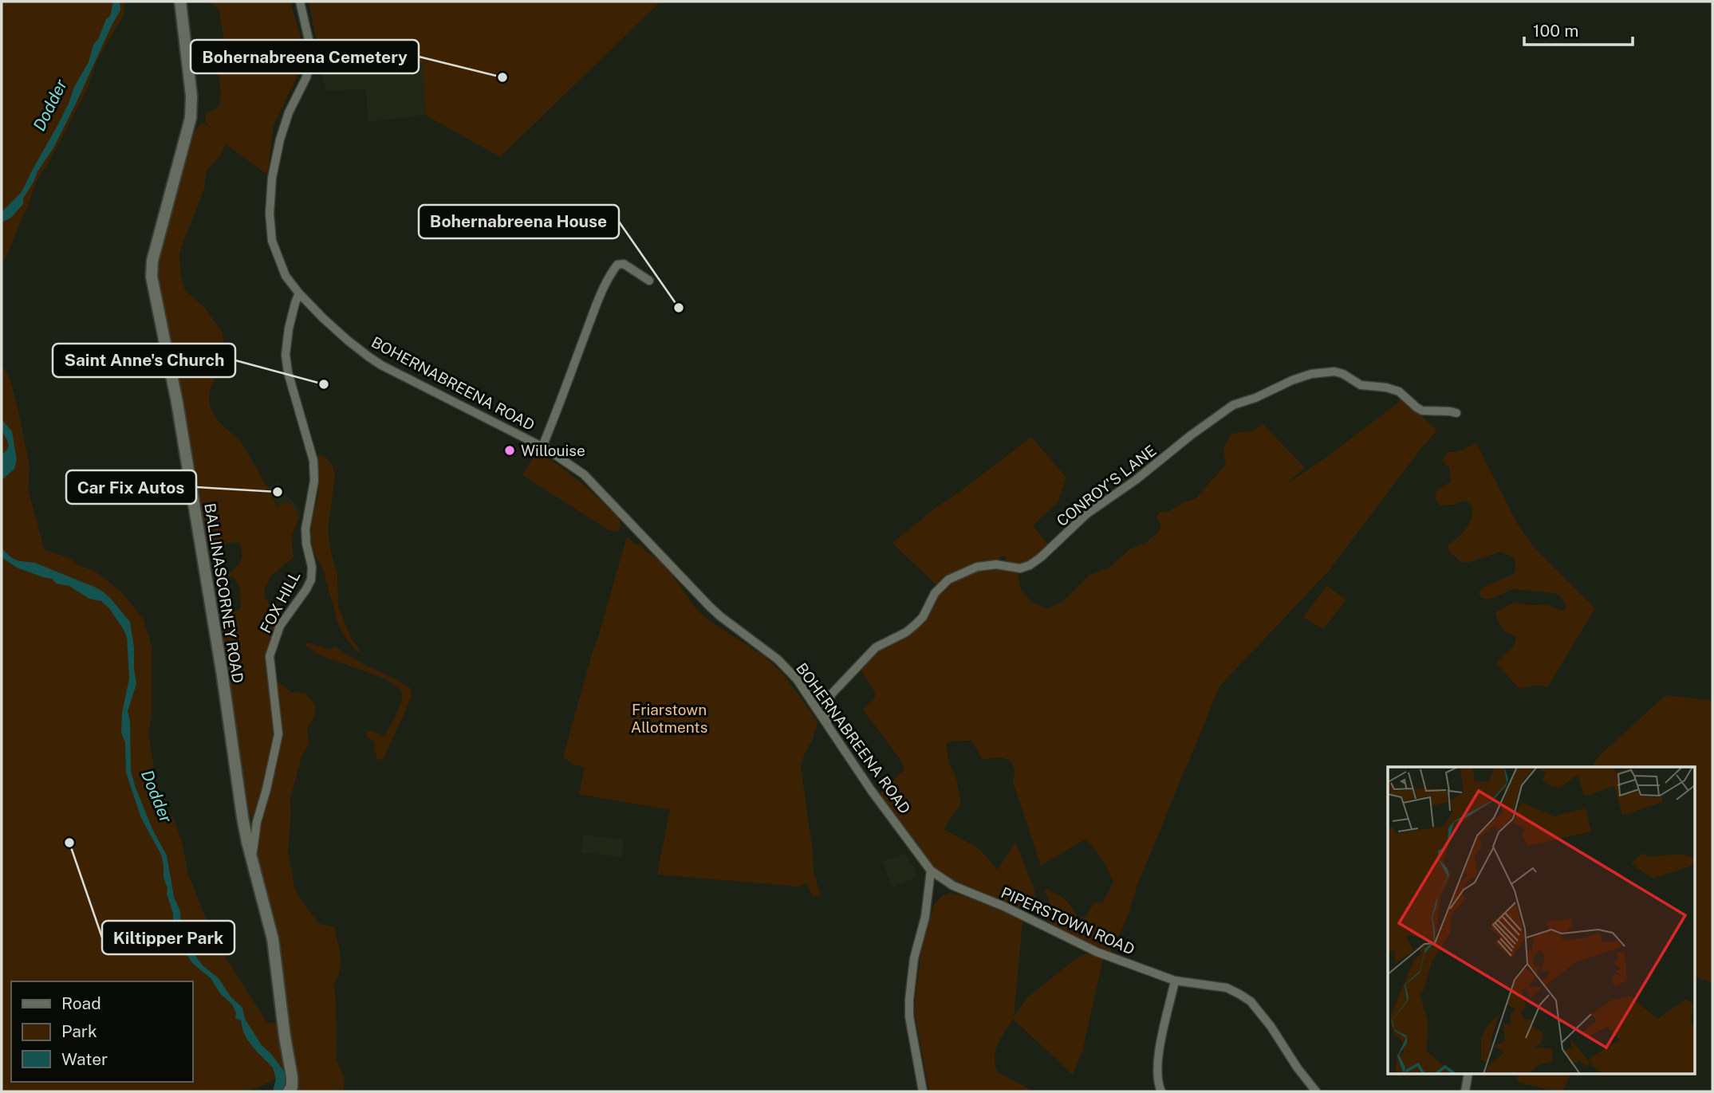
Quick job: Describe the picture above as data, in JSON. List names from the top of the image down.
{
  "streets": {
    "main road": ["BALLINASCORNEY ROAD"],
    "street": [
      "BOHERNABREENA ROAD",
      "CONROY'S LANE",
      "FOX HILL",
      "PIPERSTOWN ROAD"
    ]
  },
  "crossings": [
    ["BOHERNABREENA ROAD", "CONROY'S LANE"],
    ["BOHERNABREENA ROAD", "FOX HILL"],
    ["BOHERNABREENA ROAD", "PIPERSTOWN ROAD"],
    ["BALLINASCORNEY ROAD", "FOX HILL"]
  ],
  "water": ["Dodder"],
  "parks": ["Friarstown Allotments"],
  "places": [
    "Bohernabreena Cemetery",
    "Bohernabreena House",
    "Saint Anne's Church",
    "Willouise",
    "Car Fix Autos",
    "Kiltipper Park"
  ],
  "legend": ["Road", "Park", "Water"],
  "scale_bar": "100 m"
}
